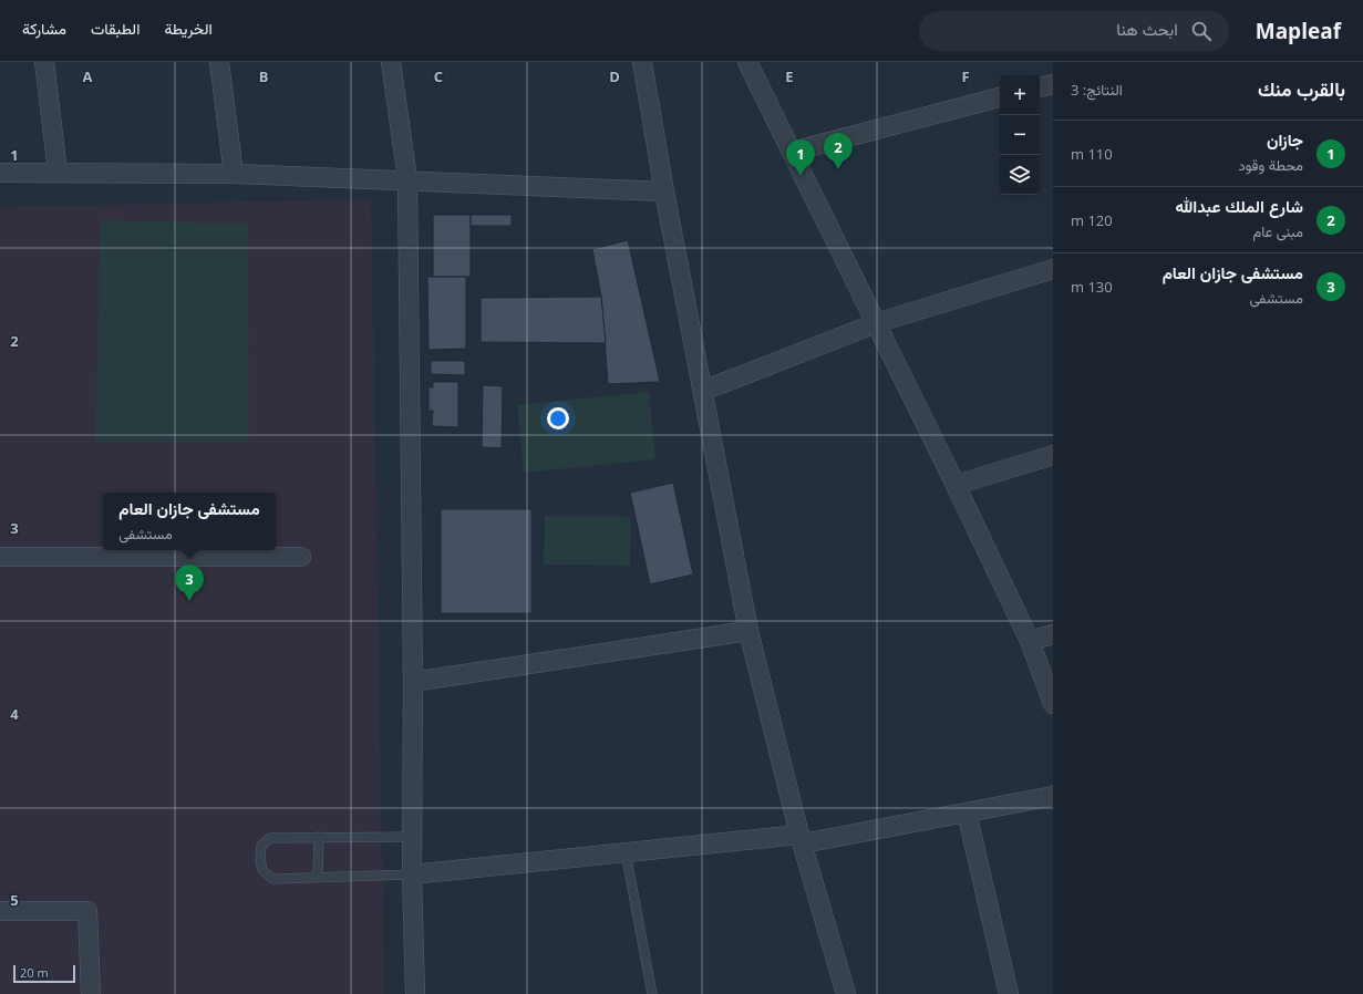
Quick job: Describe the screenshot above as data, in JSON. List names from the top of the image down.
{
  "scale_bar": "20 m",
  "page": {
    "header": "Mapleaf",
    "search": "ابحث هنا",
    "nav": ["الخريطة", "الطبقات", "مشاركة"],
    "heading": ["بالقرب منك", "النتائج: 3"],
    "map_buttons": ["+", "−"],
    "list": [
      {
        "mark": "1",
        "name": "جازان",
        "note": "محطة وقود",
        "value": "110 m"
      },
      {
        "mark": "2",
        "name": "شارع الملك عبدالله",
        "note": "مبنى عام",
        "value": "120 m"
      },
      {
        "mark": "3",
        "name": "مستشفى جازان العام",
        "note": "مستشفى",
        "value": "130 m"
      }
    ],
    "pins": ["2", "1", "3"],
    "popup": ["مستشفى جازان العام", "مستشفى"],
    "scale": "20 m"
  },
  "grid": {
    "columns": [
      "A",
      "B",
      "C",
      "D",
      "E",
      "F"
    ],
    "rows": [
      "1",
      "2",
      "3",
      "4",
      "5"
    ]
  }
}
